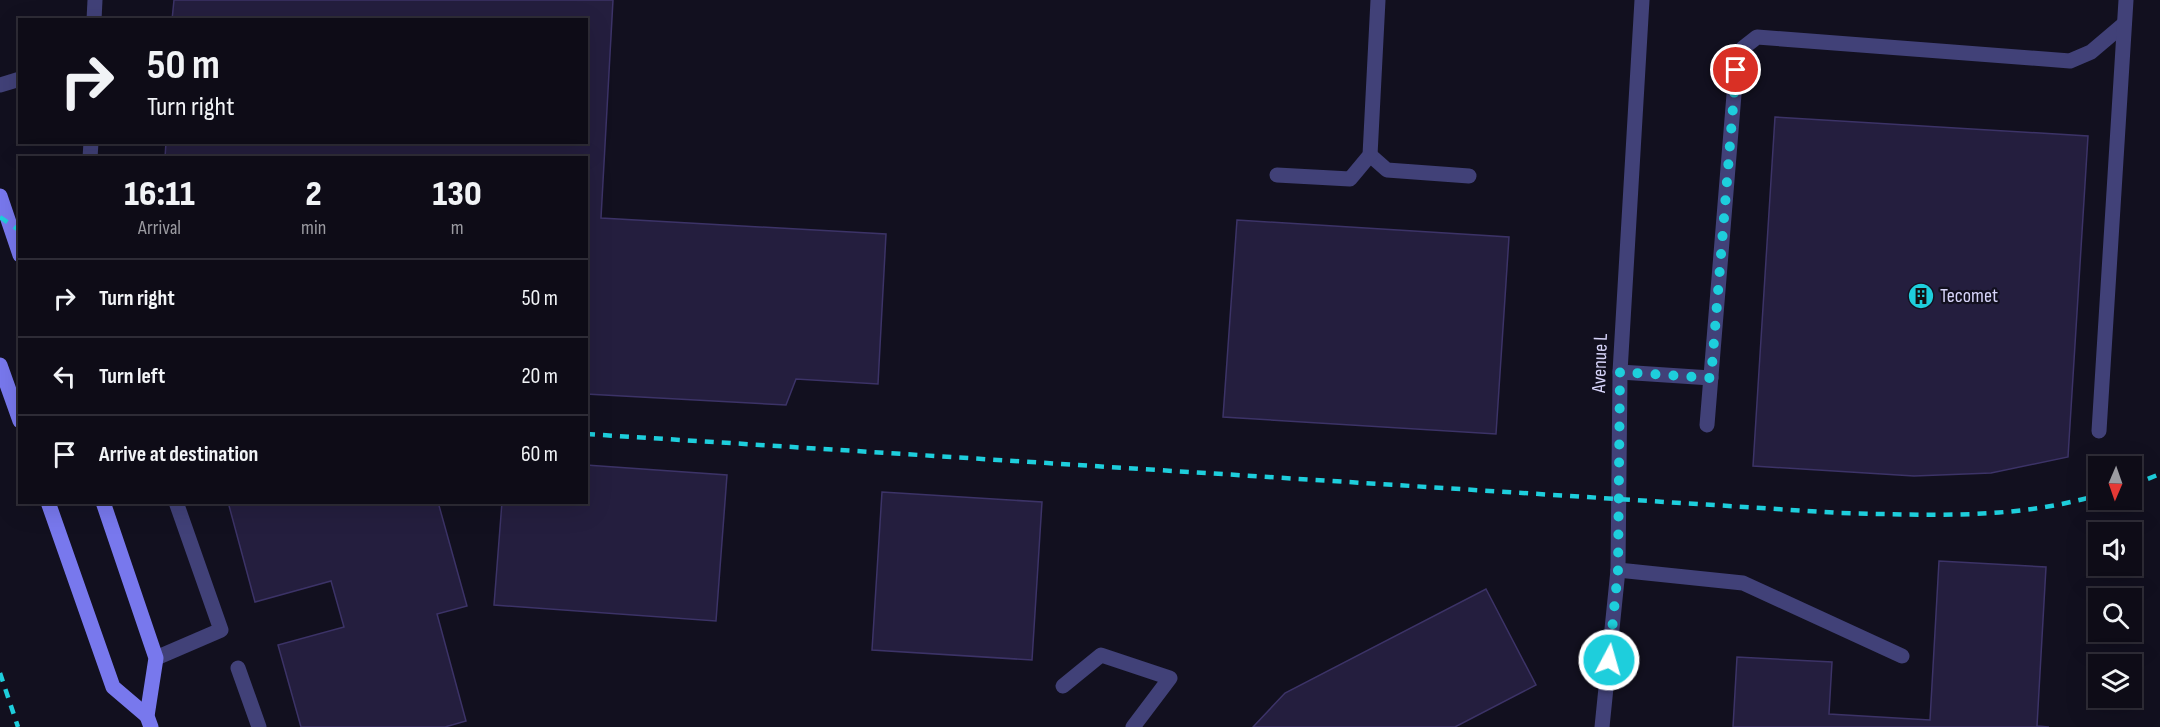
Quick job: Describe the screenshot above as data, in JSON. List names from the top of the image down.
{
  "streets": {
    "street": ["Avenue L"]
  },
  "places": {
    "building": ["Tecomet"]
  },
  "north": "bottom",
  "page": {
    "turn": ["50 m", "Turn right"],
    "eta": [
      "16:11",
      "Arrival",
      "2",
      "min",
      "130",
      "m"
    ],
    "list": [
      {
        "name": "Turn right",
        "value": "50 m"
      },
      {
        "name": "Turn left",
        "value": "20 m"
      },
      {
        "name": "Arrive at destination",
        "value": "60 m"
      }
    ]
  }
}
